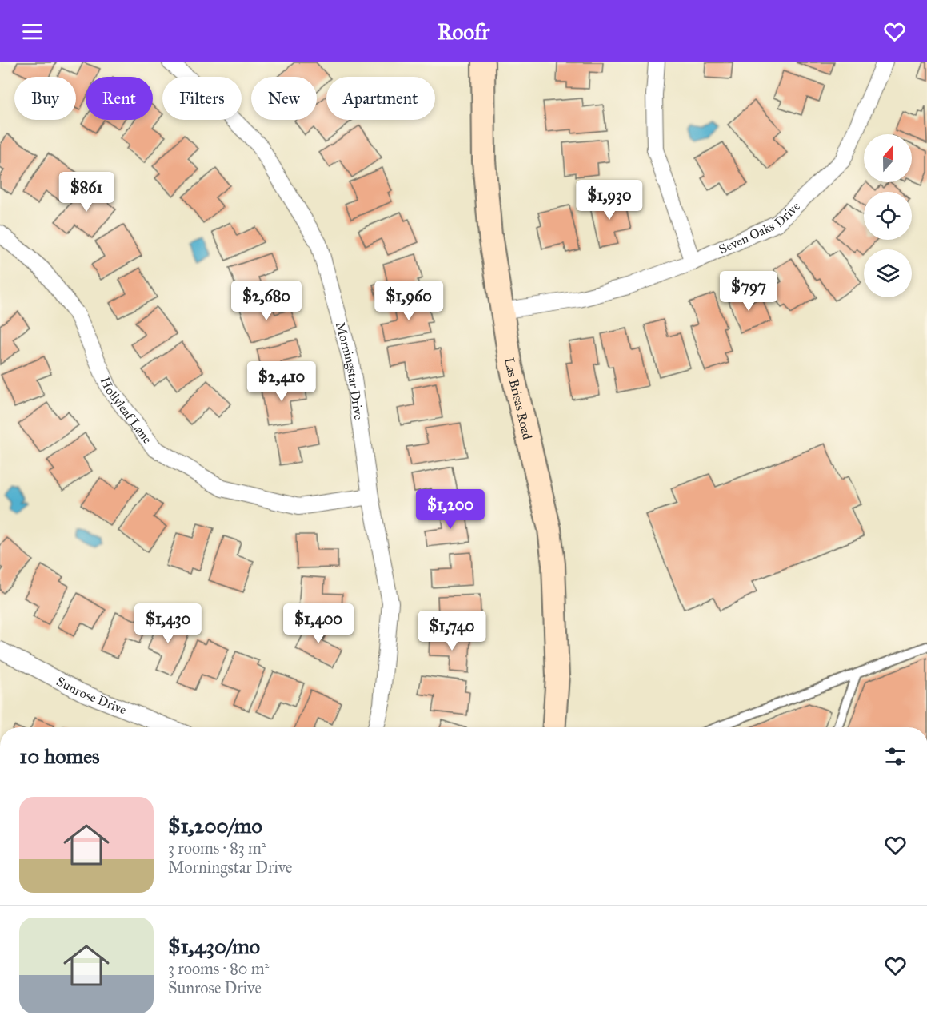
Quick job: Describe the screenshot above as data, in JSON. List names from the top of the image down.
{
  "streets": {
    "street": [
      "Seven Oaks Drive",
      "Morningstar Drive",
      "Las Brisas Road",
      "Hollyleaf Lane",
      "Sunrose Drive"
    ]
  },
  "crossings": [
    ["Seven Oaks Drive", "Las Brisas Road"],
    ["Morningstar Drive", "Hollyleaf Lane"]
  ],
  "north": "top",
  "page": {
    "header": "Roofr",
    "chip": [
      "Buy",
      "Rent",
      "Filters",
      "New",
      "Apartment"
    ],
    "price": [
      "$861",
      "$1,930",
      "$797",
      "$2,680",
      "$1,960",
      "$2,410",
      "$1,200",
      "$1,430",
      "$1,400",
      "$1,740"
    ],
    "heading": "10 homes",
    "list": [
      {
        "name": "$1,200/mo",
        "note": "3 rooms · 83 m² · Morningstar Drive"
      },
      {
        "name": "$1,430/mo",
        "note": "3 rooms · 80 m² · Sunrose Drive"
      }
    ]
  }
}
